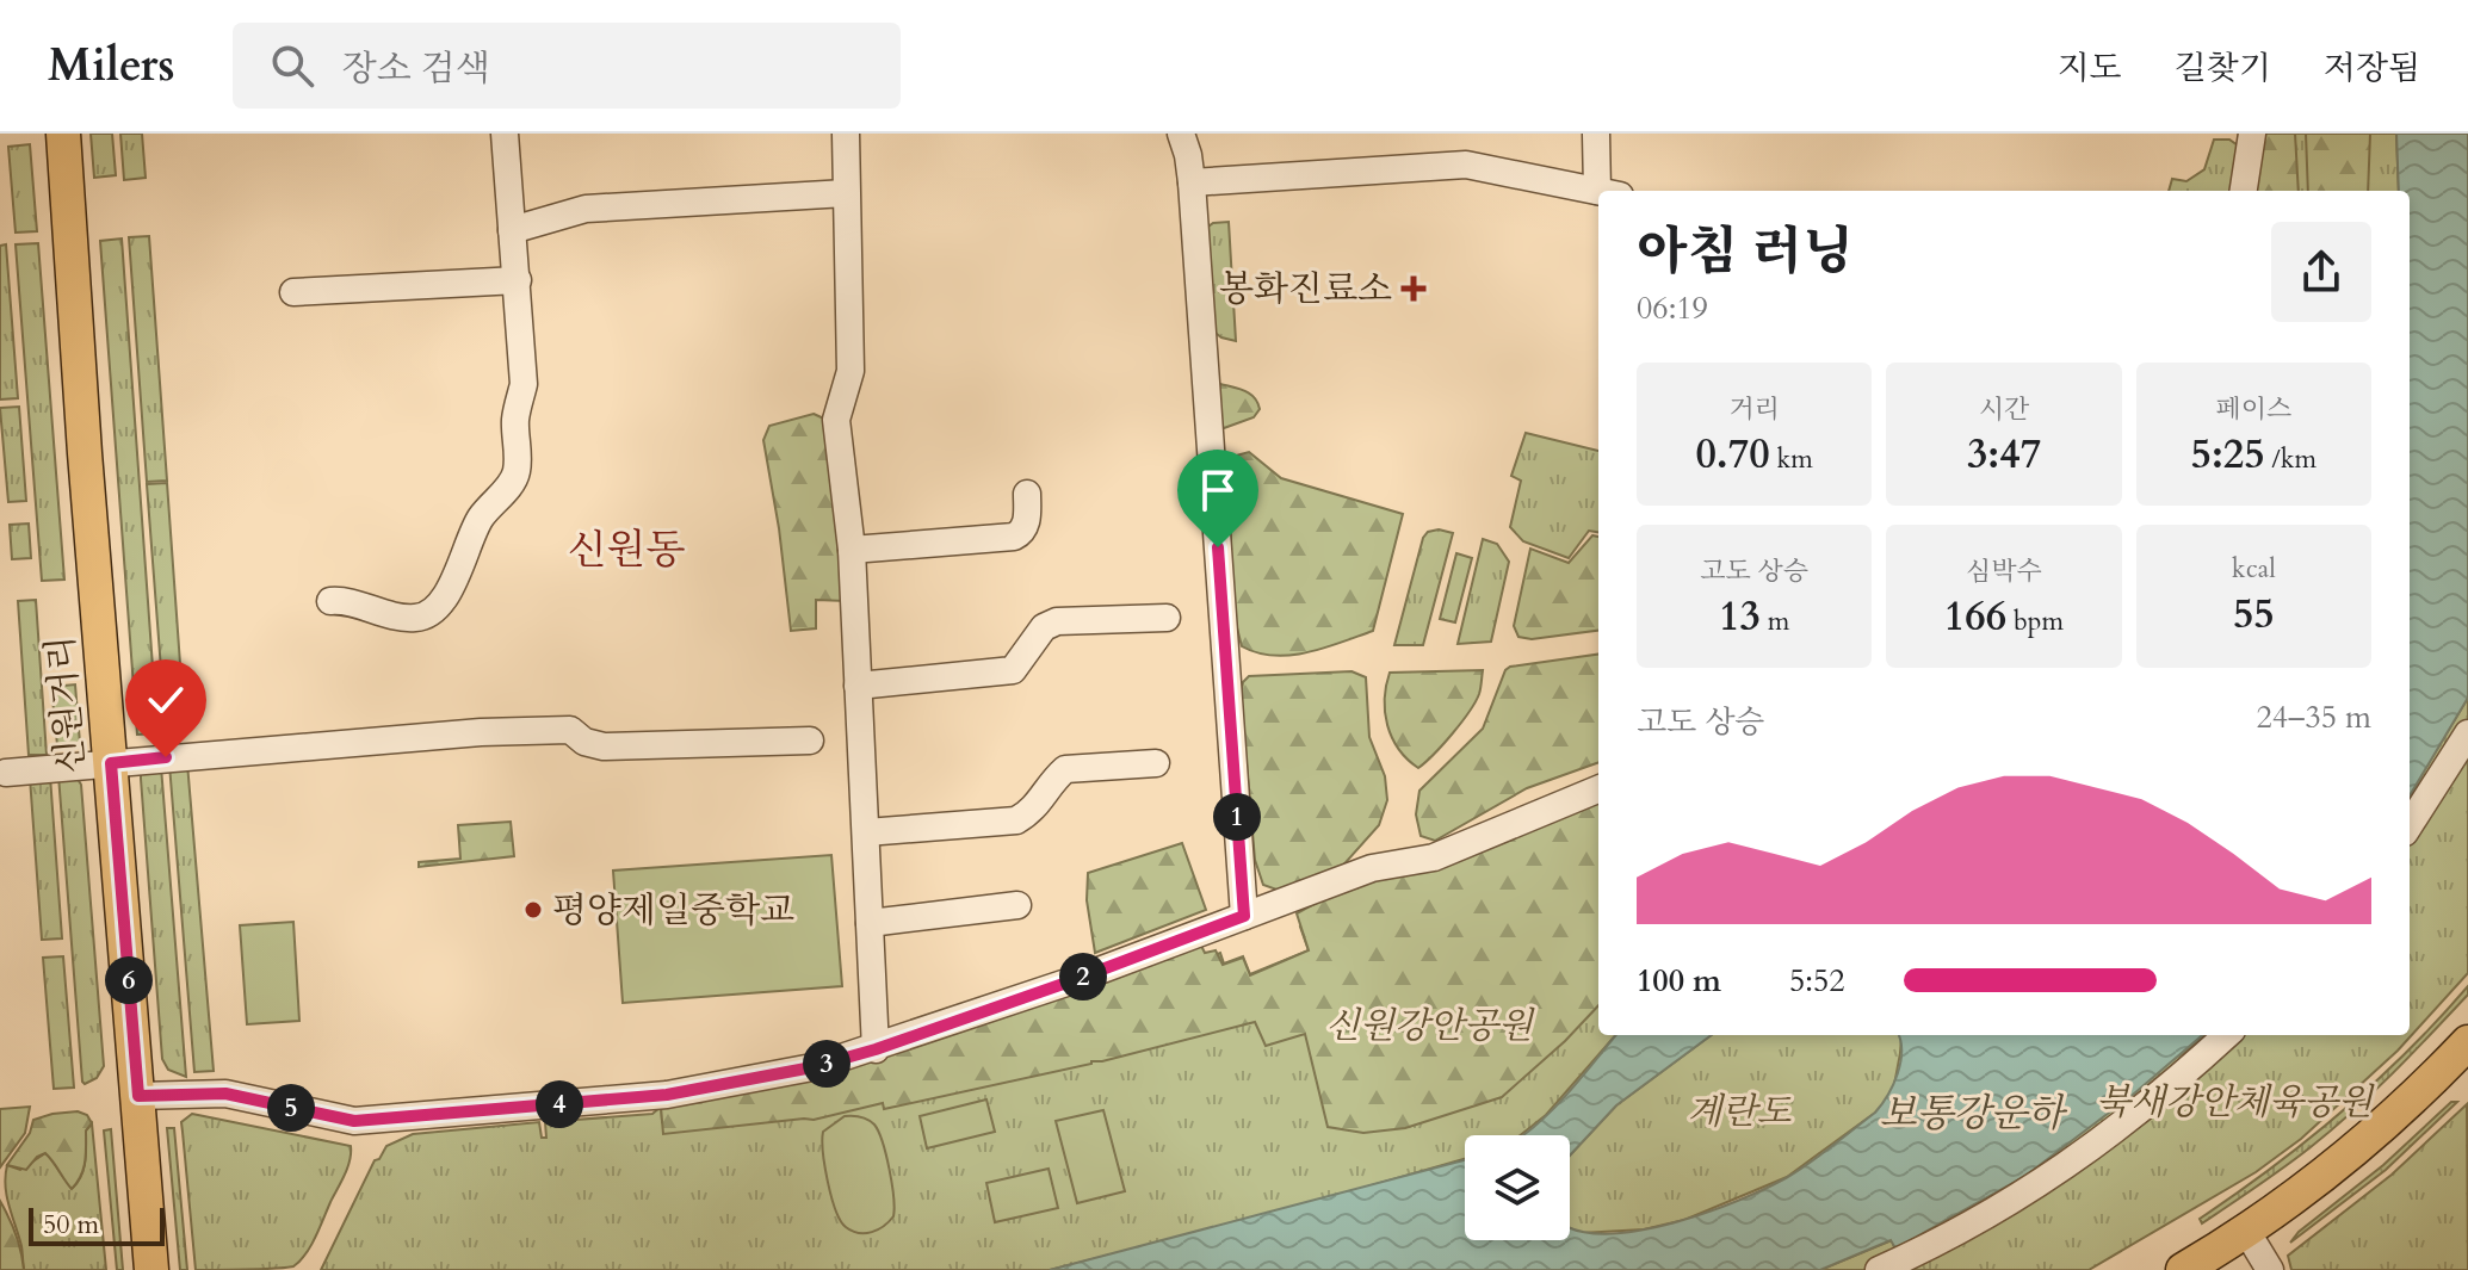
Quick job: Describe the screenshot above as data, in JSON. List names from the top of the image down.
{
  "streets": {
    "main road": ["신원거리"]
  },
  "districts": ["신원동"],
  "water": ["보통강운하"],
  "parks": ["신원강안공원", "북새강안체육공원", "계란도"],
  "places": {
    "health": ["봉화진료소"],
    "other": ["평양제일중학교"]
  },
  "scale_bar": "50 m",
  "page": {
    "header": "Milers",
    "search": "장소 검색",
    "nav": ["지도", "길찾기", "저장됨"],
    "heading": ["아침 러닝", "06:19"],
    "stats": [
      ["거리", "0.70 km"],
      ["시간", "3:47"],
      ["페이스", "5:25 /km"],
      ["고도 상승", "13 m"],
      ["심박수", "166 bpm"],
      ["kcal", "55"]
    ],
    "chart": ["고도 상승", "24–35 m"],
    "pins": [
      "1",
      "2",
      "6",
      "3",
      "4",
      "5"
    ],
    "list": [
      {
        "name": "100 m",
        "note": "5:52"
      }
    ],
    "scale": "50 m"
  }
}
